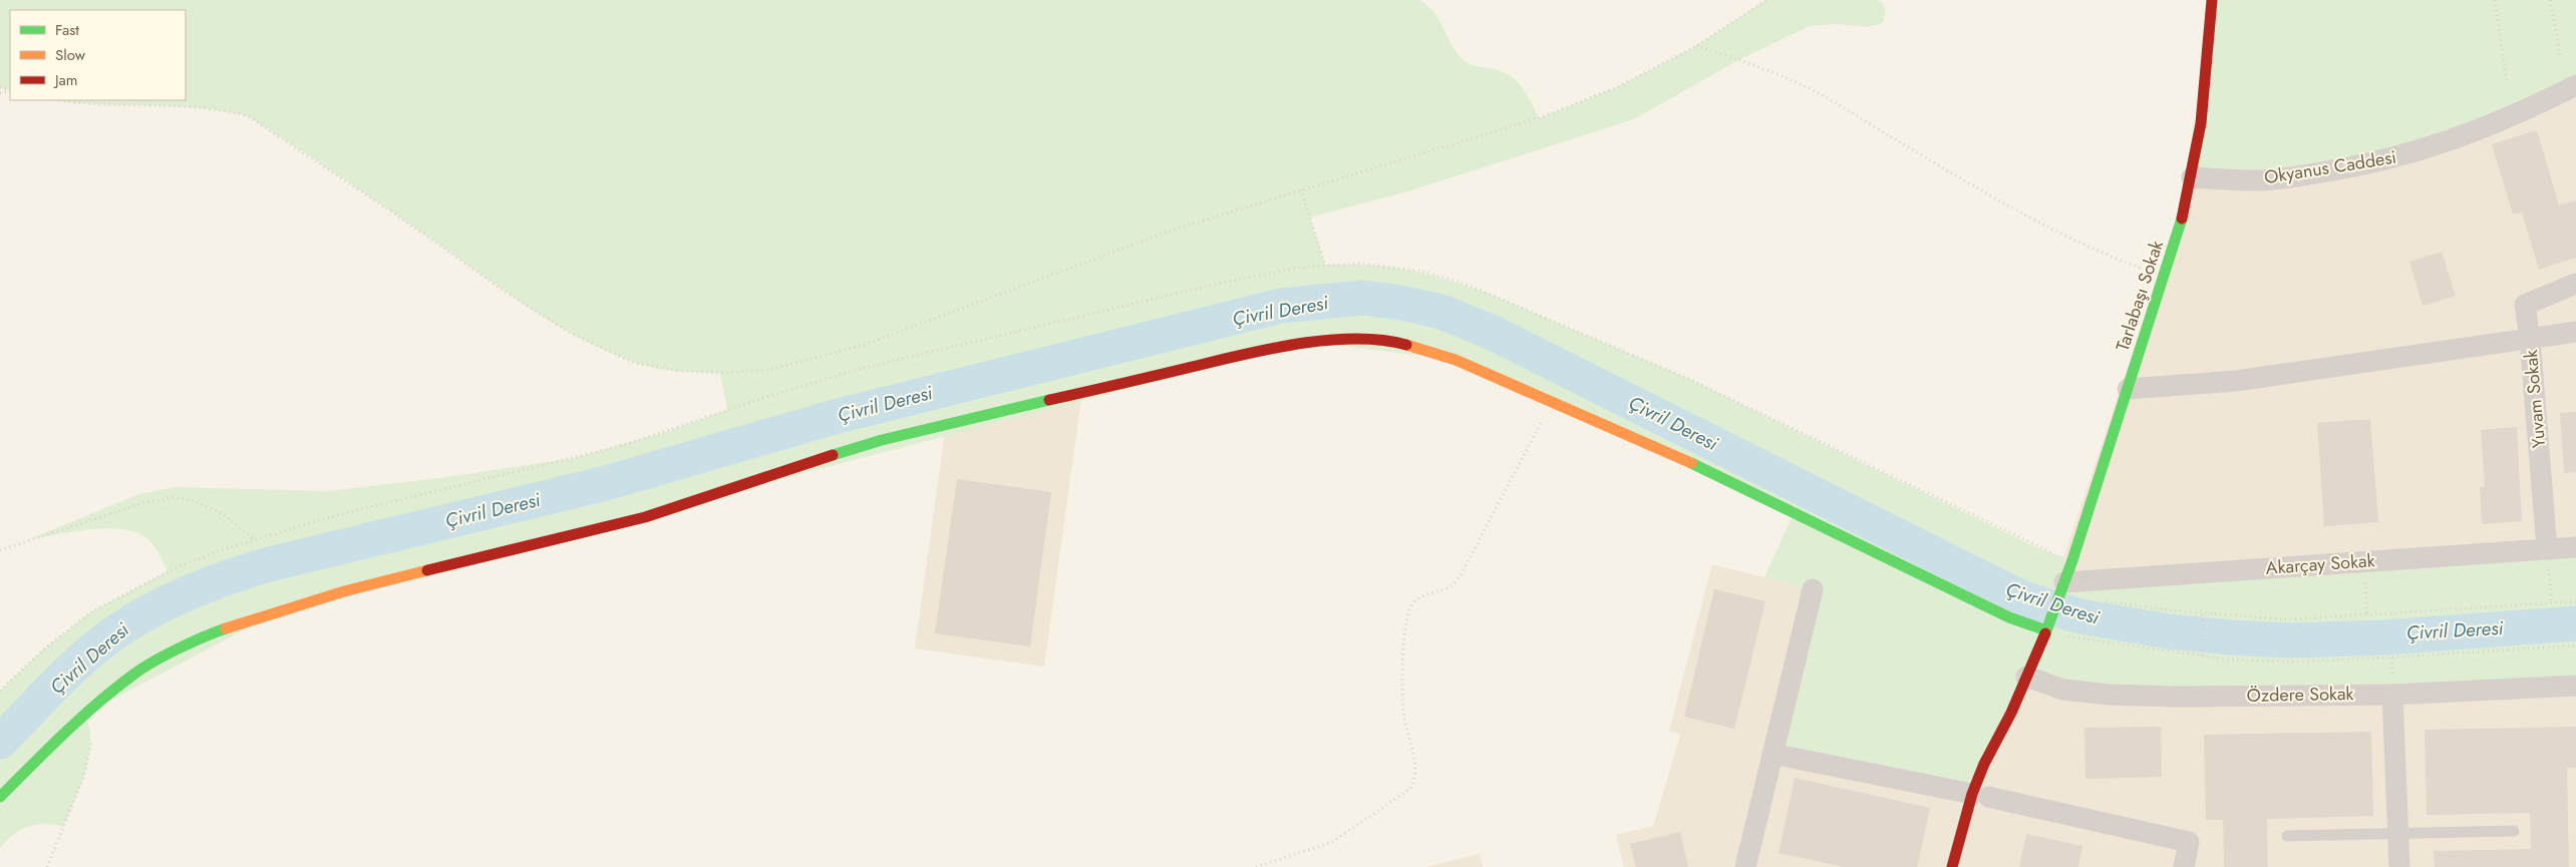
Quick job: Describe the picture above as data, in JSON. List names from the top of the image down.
{
  "streets": {
    "street": [
      "Okyanus Caddesi",
      "Tarlabaşı Sokak",
      "Yuvam Sokak",
      "Akarçay Sokak",
      "Özdere Sokak"
    ]
  },
  "crossings": [
    ["Okyanus Caddesi", "Tarlabaşı Sokak"],
    ["Tarlabaşı Sokak", "Akarçay Sokak"],
    ["Tarlabaşı Sokak", "Özdere Sokak"],
    ["Yuvam Sokak", "Akarçay Sokak"]
  ],
  "water": ["Çivril Deresi"],
  "legend": ["Fast", "Slow", "Jam"]
}
